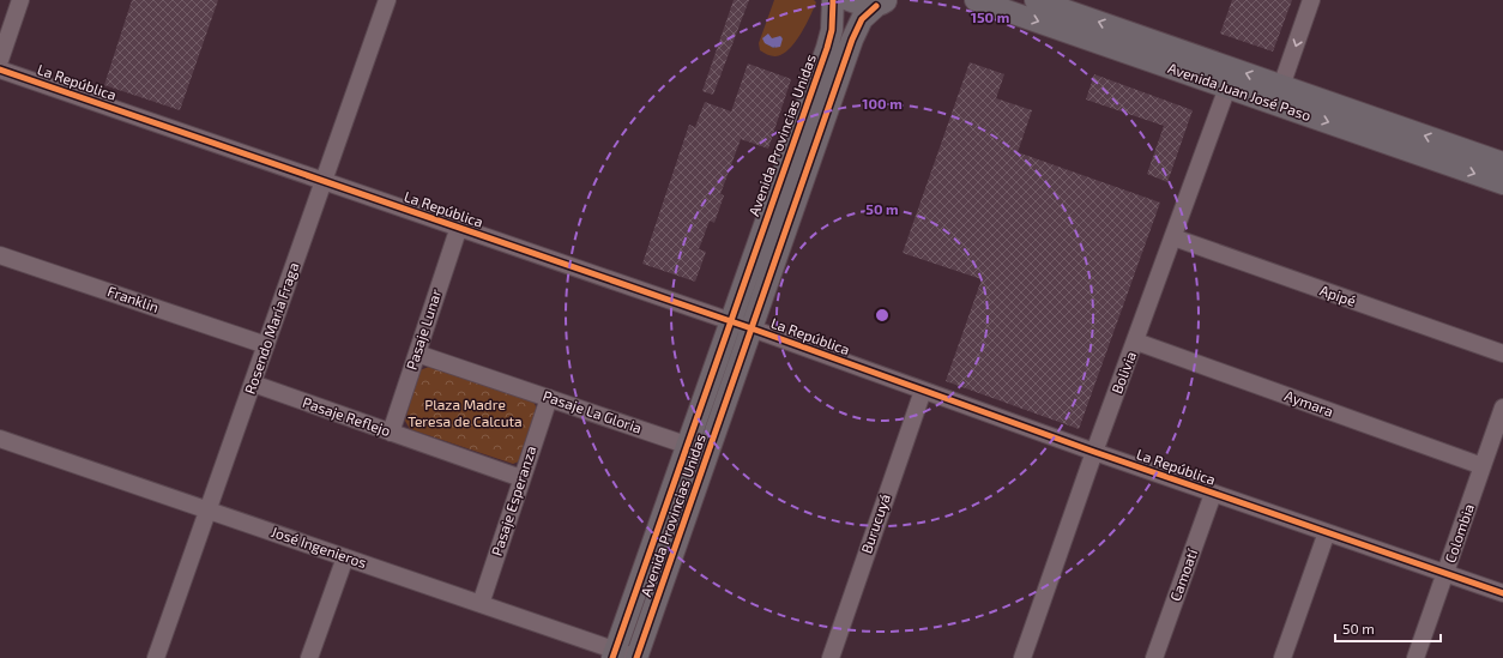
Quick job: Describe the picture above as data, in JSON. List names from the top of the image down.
{
  "streets": {
    "main road": ["Avenida Juan José Paso", "Avenida Provincias Unidas"],
    "street": [
      "La República",
      "Apipé",
      "Franklin",
      "Rosendo María Fraga",
      "Pasaje Lunar",
      "Bolivia",
      "Aymara",
      "Pasaje La Gloria",
      "Pasaje Reflejo",
      "Pasaje Esperanza",
      "Burucuyá",
      "Colombia",
      "José Ingenieros",
      "Camoatí"
    ]
  },
  "crossings": [
    ["La República", "Avenida Provincias Unidas"],
    ["La República", "Rosendo María Fraga"],
    ["La República", "Pasaje Lunar"],
    ["La República", "Bolivia"],
    ["La República", "Burucuyá"],
    ["La República", "Colombia"],
    ["La República", "Camoatí"],
    ["Avenida Juan José Paso", "Bolivia"],
    ["Avenida Provincias Unidas", "Pasaje La Gloria"],
    ["Avenida Provincias Unidas", "José Ingenieros"],
    ["Apipé", "Bolivia"],
    ["Franklin", "Rosendo María Fraga"],
    ["Rosendo María Fraga", "Pasaje Reflejo"],
    ["Rosendo María Fraga", "José Ingenieros"],
    ["Pasaje Lunar", "Pasaje La Gloria"],
    ["Pasaje Lunar", "Pasaje Reflejo"],
    ["Bolivia", "Aymara"],
    ["Aymara", "Colombia"],
    ["Pasaje La Gloria", "Pasaje Esperanza"],
    ["Pasaje Reflejo", "Pasaje Esperanza"],
    ["Pasaje Esperanza", "José Ingenieros"]
  ],
  "parks": ["Plaza Madre Teresa de Calcuta"],
  "scale_bar": "50 m",
  "rings": ["150 m", "100 m", "50 m"]
}
